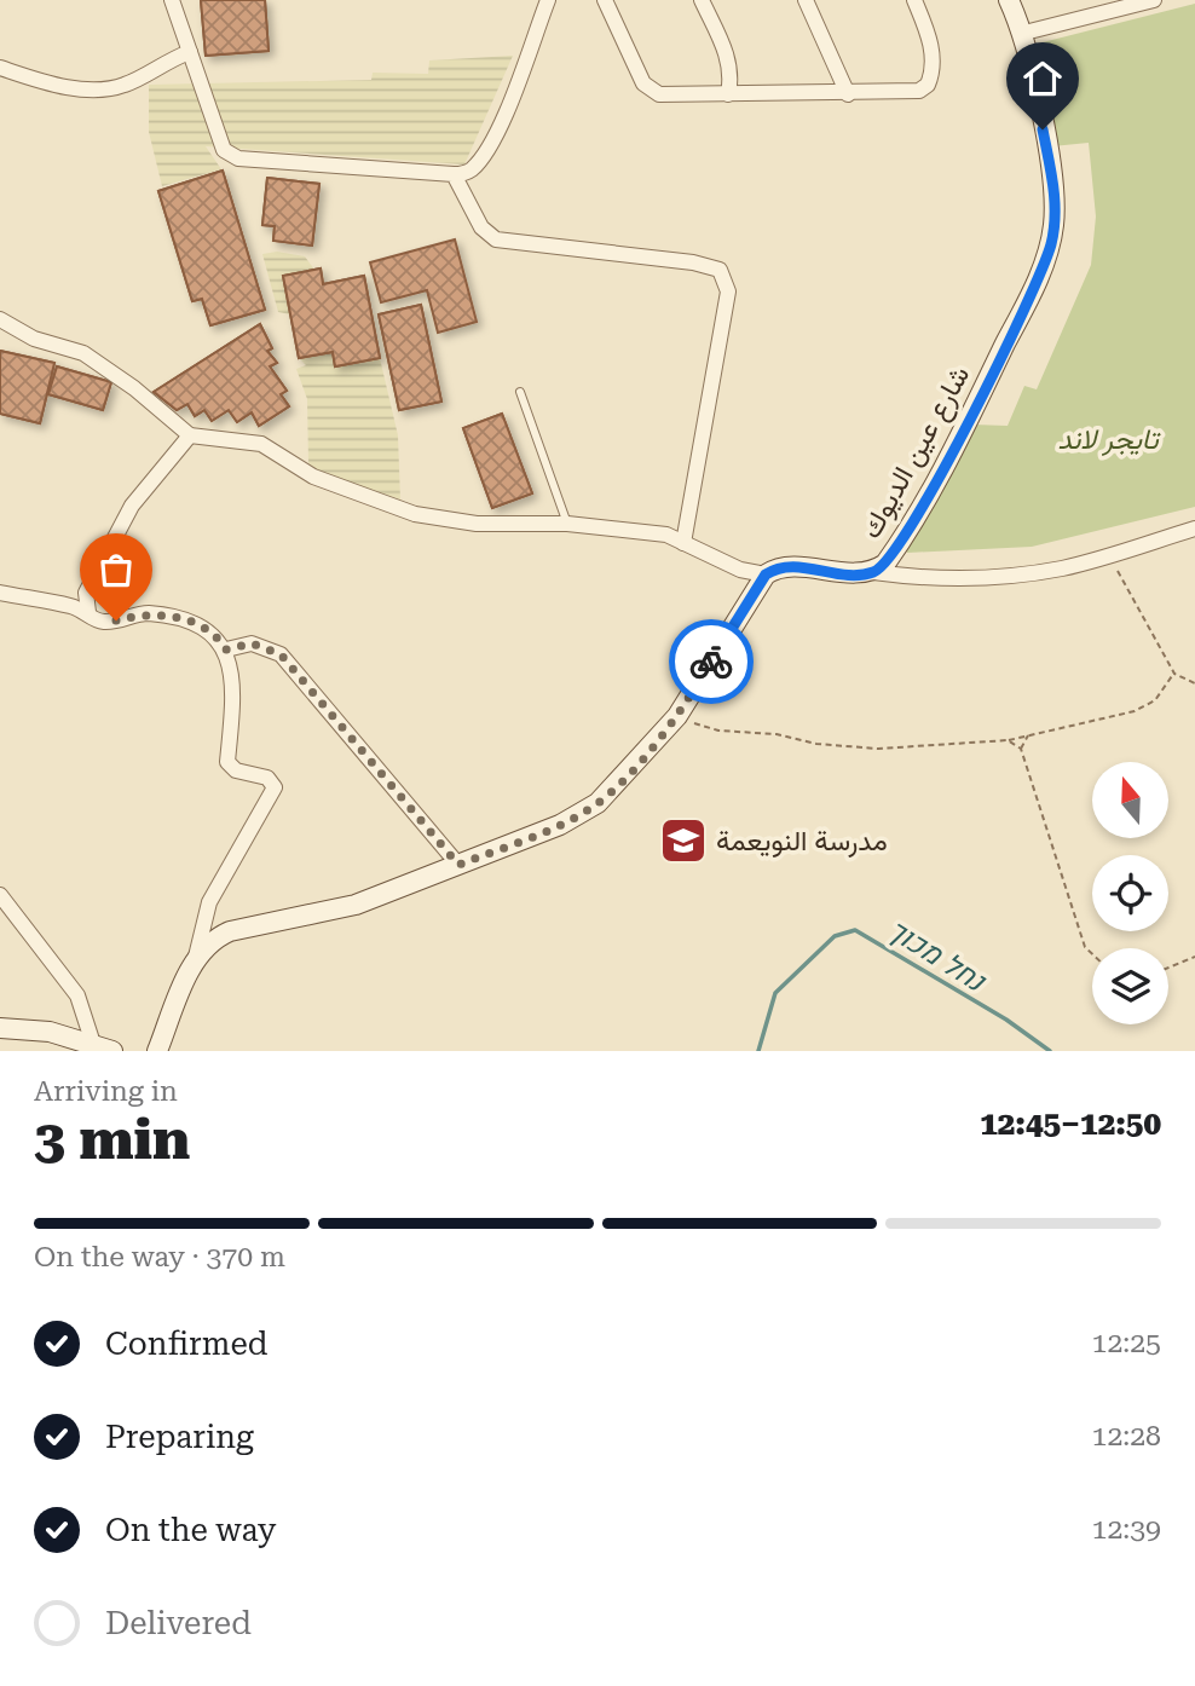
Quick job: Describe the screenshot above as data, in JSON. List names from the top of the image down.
{
  "streets": {
    "street": ["شارع عين الديوك"]
  },
  "water": ["נחל מכוך"],
  "parks": ["تايجر لاند"],
  "places": {
    "school or university": ["مدرسة النويعمة"]
  },
  "north": "top",
  "page": {
    "heading": ["3 min", "Arriving in", "12:45–12:50"],
    "bar": "On the way · 370 m",
    "list": [
      ["Confirmed", "12:25"],
      ["Preparing", "12:28"],
      ["On the way", "12:39"],
      "Delivered"
    ]
  }
}
